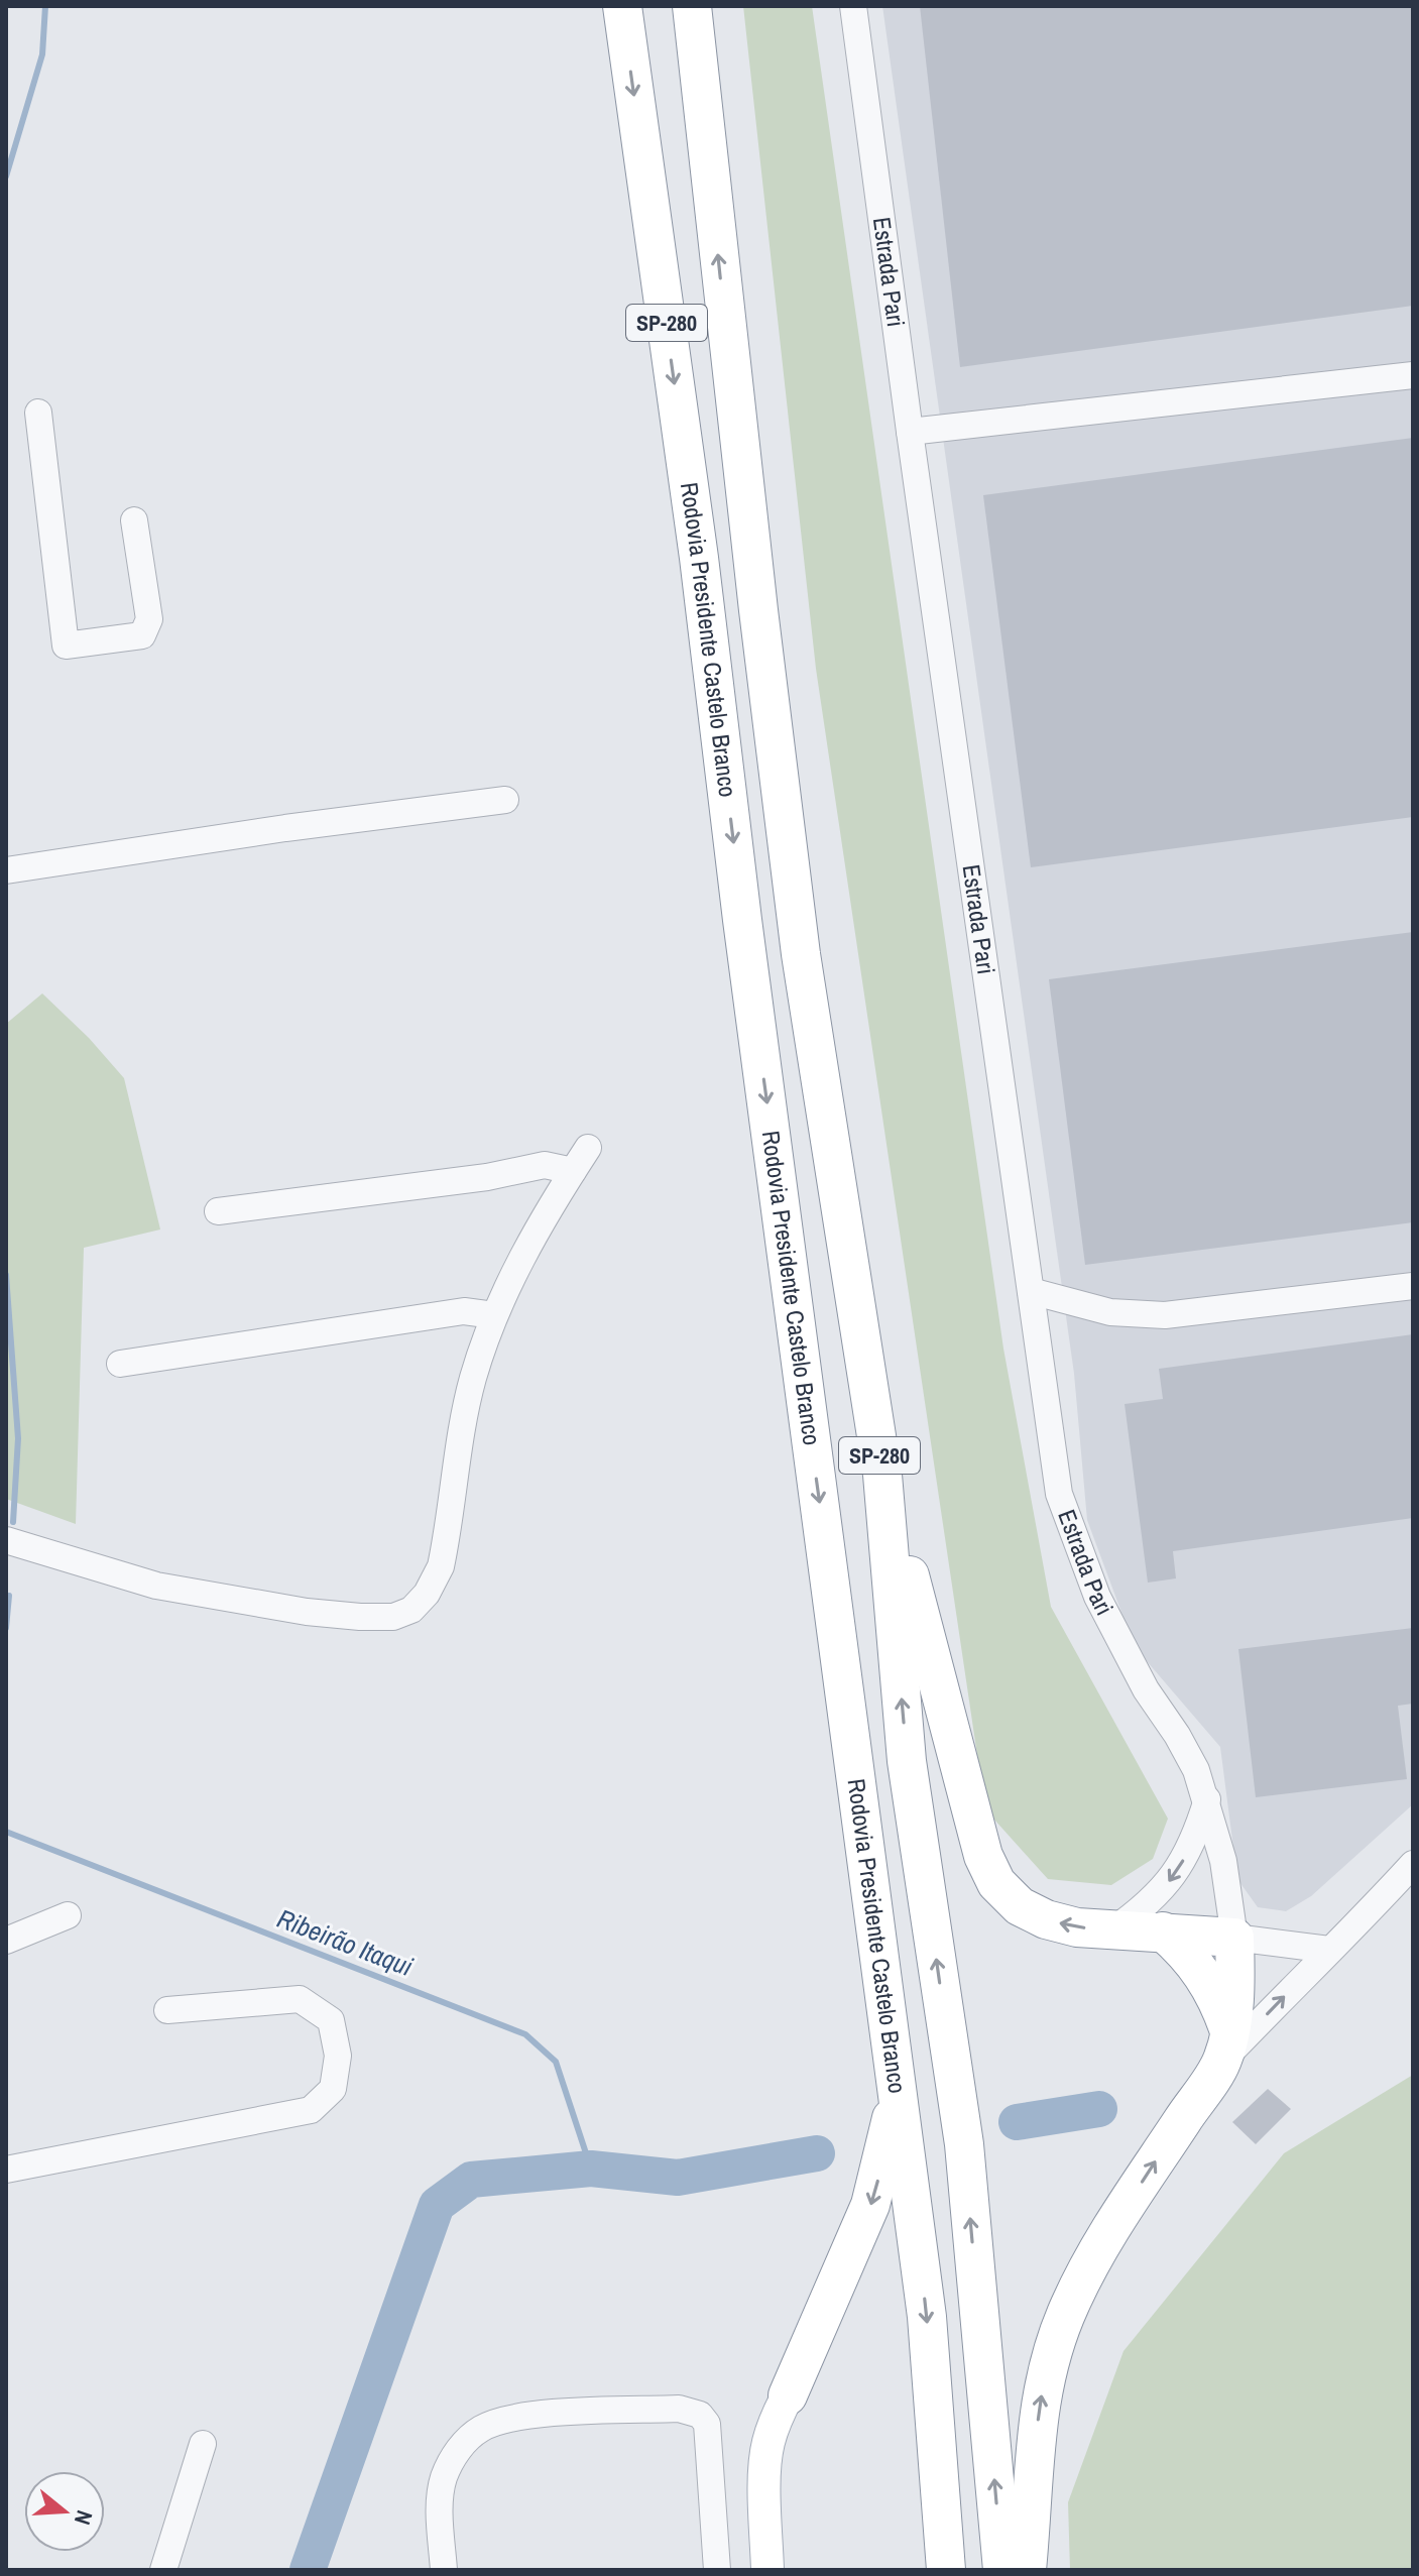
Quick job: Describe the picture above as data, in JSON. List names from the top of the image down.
{
  "streets": {
    "highway": ["SP-280", "Rodovia Presidente Castelo Branco"],
    "street": ["Estrada Pari"]
  },
  "water": ["Ribeirão Itaqui"],
  "north": "right"
}
